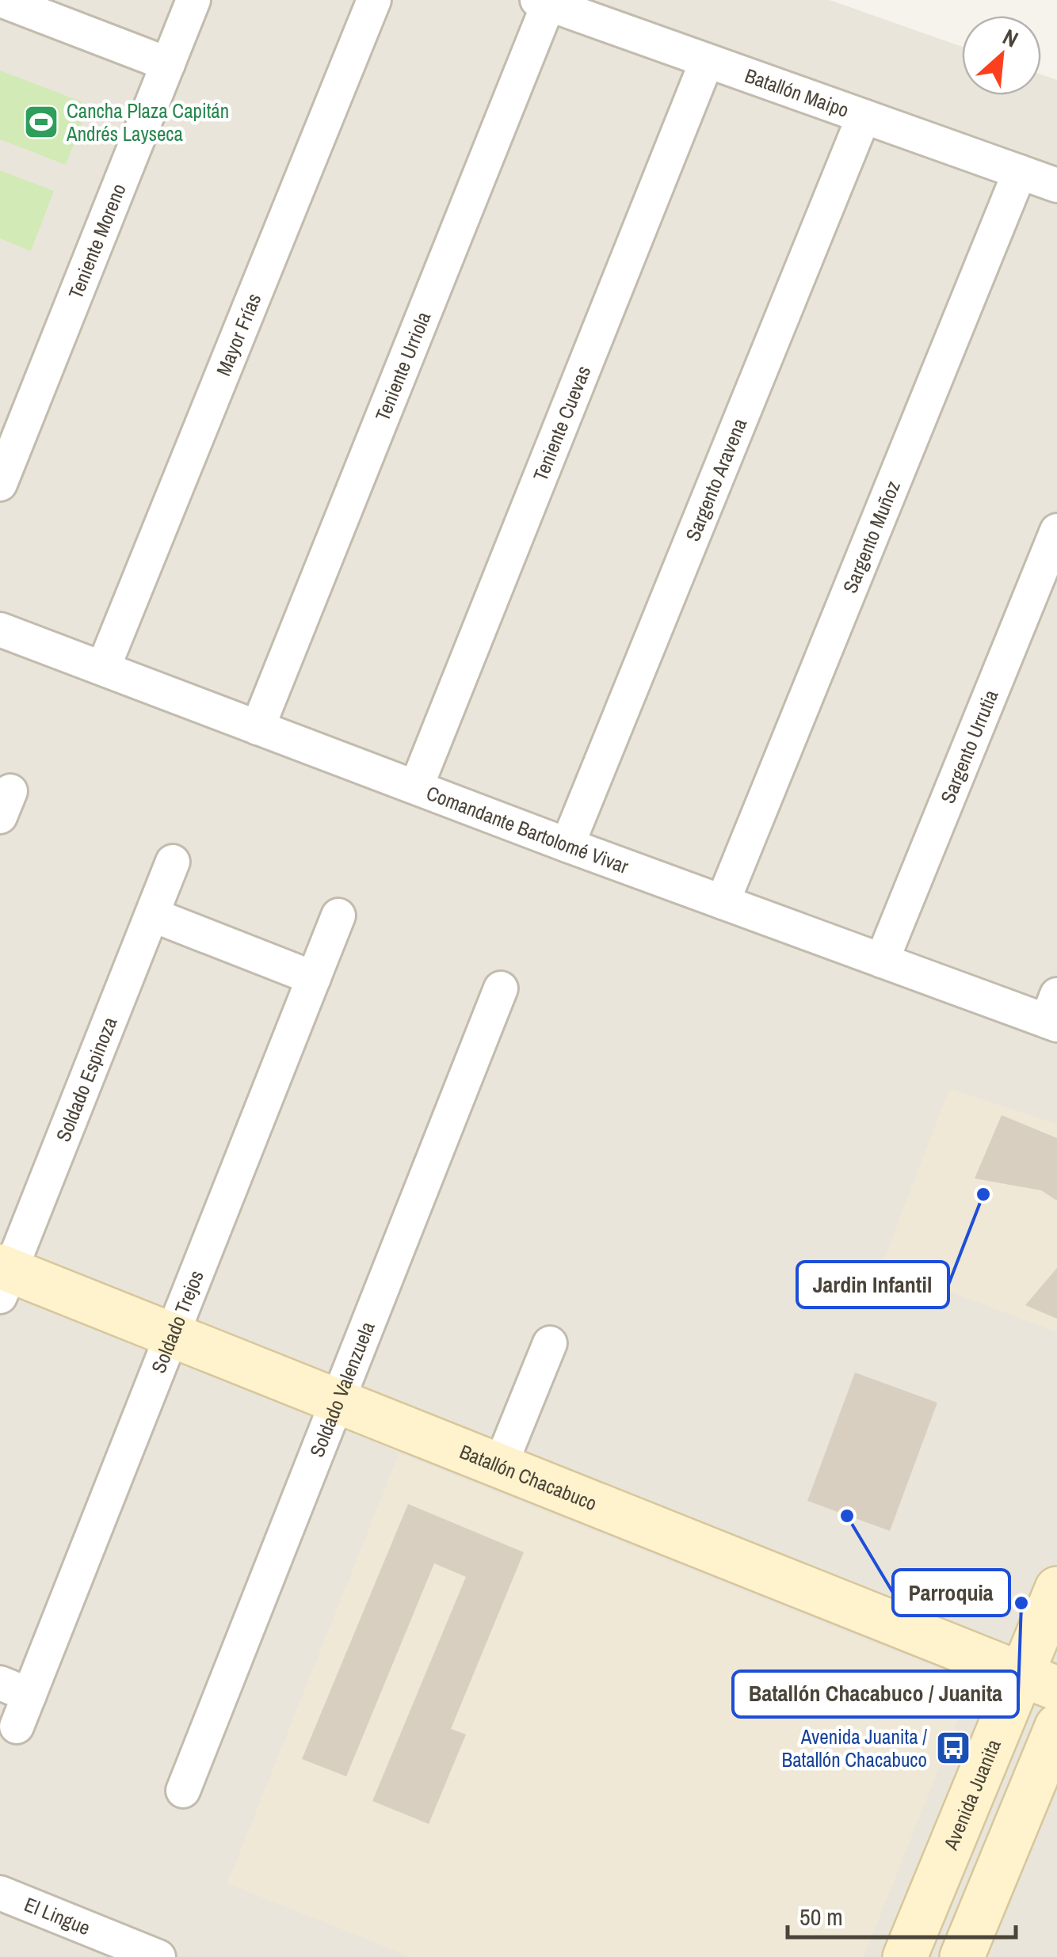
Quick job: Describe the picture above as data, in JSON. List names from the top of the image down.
{
  "streets": {
    "street": [
      "Batallón Maipo",
      "Teniente Moreno",
      "Mayor Frías",
      "Teniente Urriola",
      "Teniente Cuevas",
      "Sargento Aravena",
      "Sargento Muñoz",
      "Sargento Urrutia",
      "Comandante Bartolomé Vivar",
      "Soldado Espinoza",
      "Soldado Trejos",
      "Soldado Valenzuela",
      "Batallón Chacabuco",
      "Avenida Juanita",
      "El Lingue"
    ]
  },
  "crossings": [
    ["Batallón Maipo", "Teniente Urriola"],
    ["Batallón Maipo", "Teniente Cuevas"],
    ["Batallón Maipo", "Sargento Aravena"],
    ["Batallón Maipo", "Sargento Muñoz"],
    ["Mayor Frías", "Comandante Bartolomé Vivar"],
    ["Teniente Urriola", "Comandante Bartolomé Vivar"],
    ["Teniente Cuevas", "Comandante Bartolomé Vivar"],
    ["Sargento Aravena", "Comandante Bartolomé Vivar"],
    ["Sargento Muñoz", "Comandante Bartolomé Vivar"],
    ["Sargento Urrutia", "Comandante Bartolomé Vivar"],
    ["Soldado Espinoza", "Batallón Chacabuco"],
    ["Soldado Trejos", "Batallón Chacabuco"],
    ["Soldado Valenzuela", "Batallón Chacabuco"],
    ["Batallón Chacabuco", "Avenida Juanita"]
  ],
  "places": {
    "sports": ["Cancha Plaza Capitán Andrés Layseca"],
    "other": ["Jardin Infantil", "Parroquia", "Batallón Chacabuco / Juanita"],
    "bus stop": ["Avenida Juanita / Batallón Chacabuco"]
  },
  "scale_bar": "50 m",
  "north": "top right"
}
